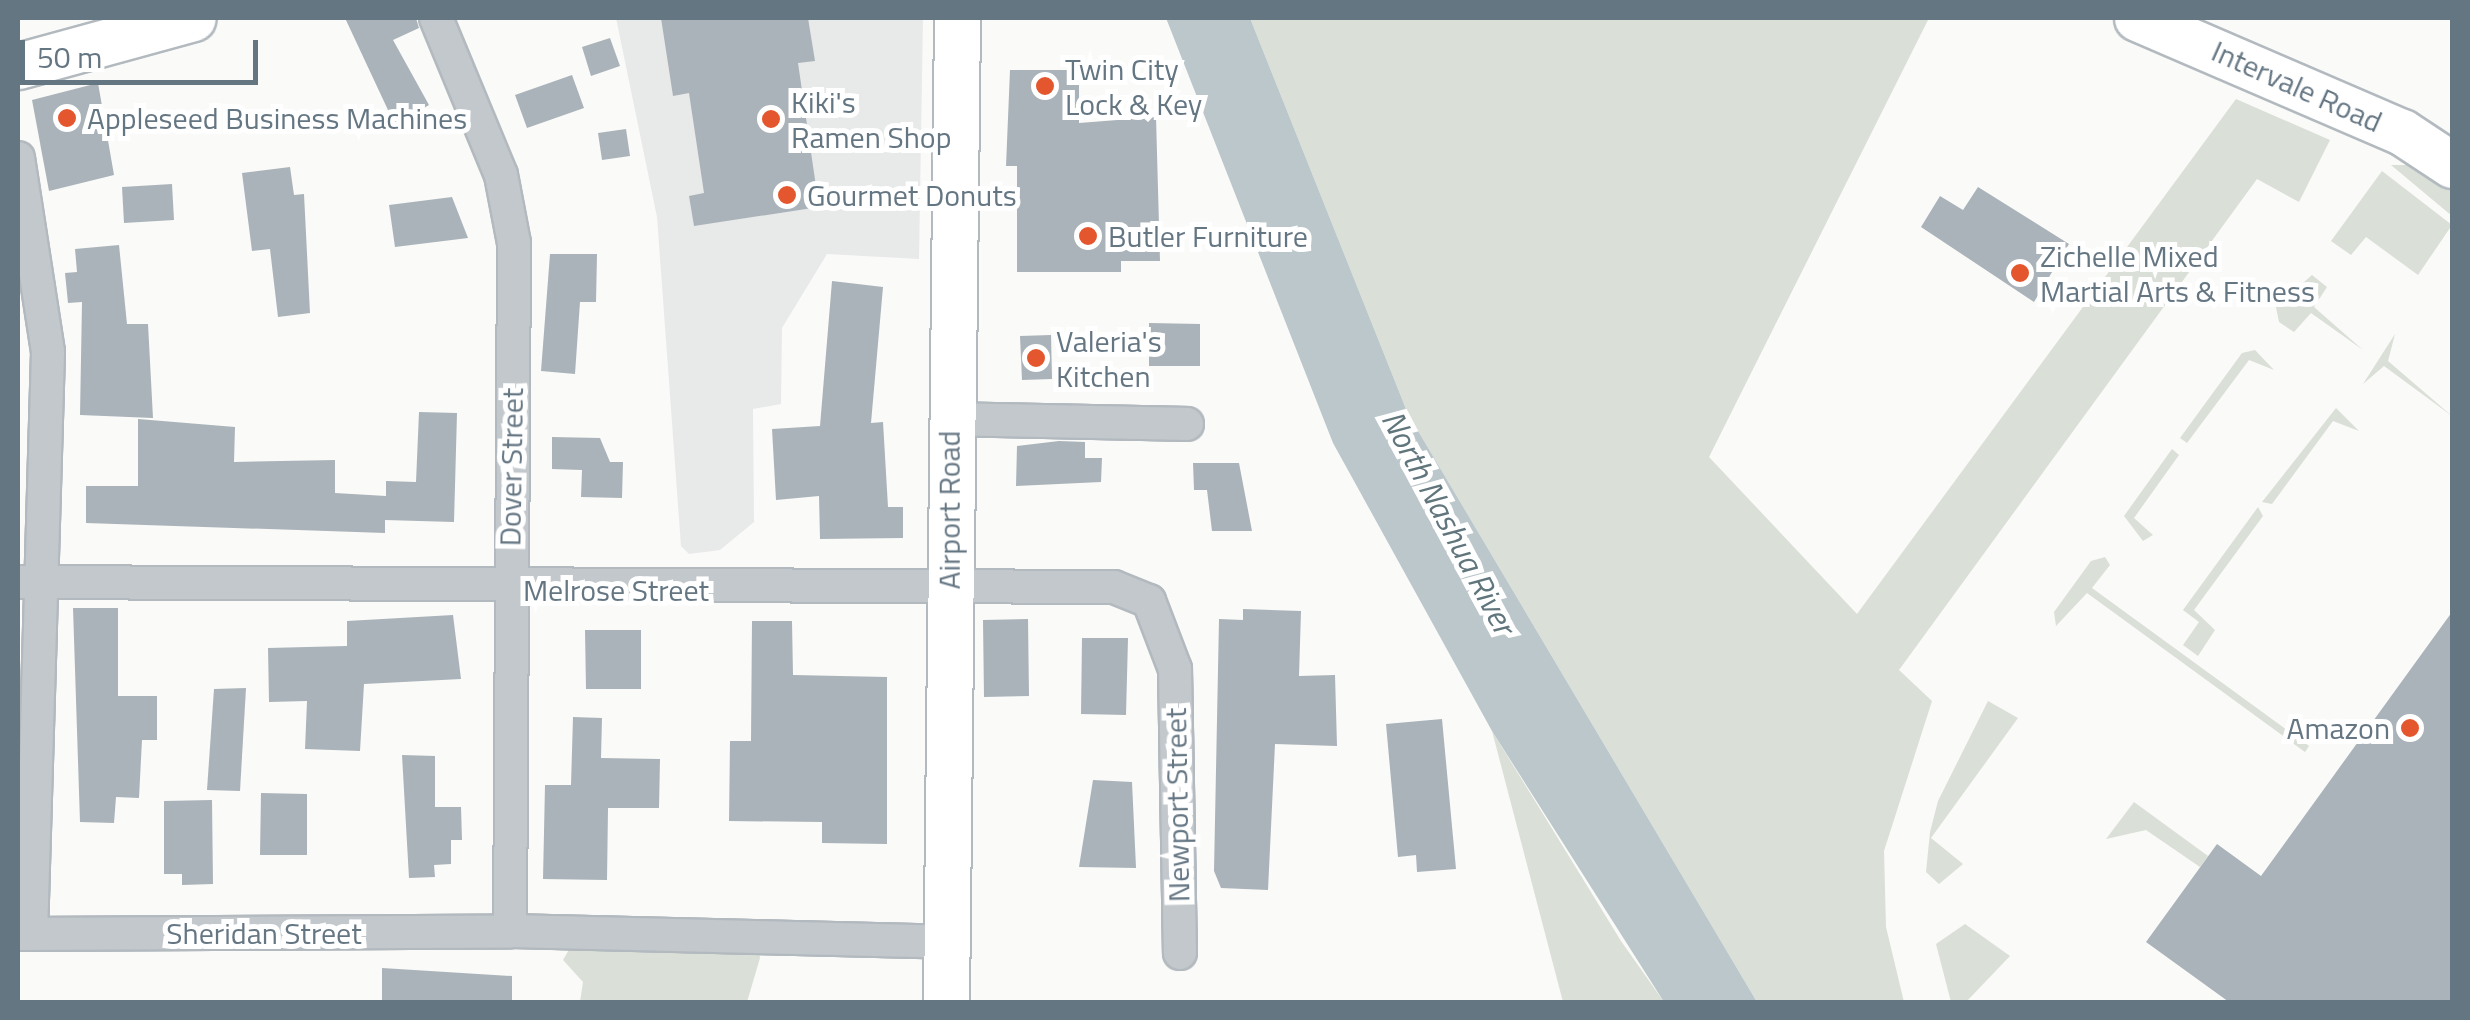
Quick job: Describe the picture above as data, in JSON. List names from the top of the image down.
{
  "streets": {
    "main road": ["Intervale Road", "Airport Road"],
    "street": [
      "Dover Street",
      "Melrose Street",
      "Newport Street",
      "Sheridan Street"
    ]
  },
  "crossings": [
    ["Dover Street", "Melrose Street"],
    ["Dover Street", "Sheridan Street"],
    ["Airport Road", "Melrose Street"],
    ["Airport Road", "Sheridan Street"],
    ["Melrose Street", "Newport Street"]
  ],
  "water": ["North Nashua River"],
  "places": [
    "Twin City Lock & Key",
    "Appleseed Business Machines",
    "Kiki's Ramen Shop",
    "Gourmet Donuts",
    "Butler Furniture",
    "Zichelle Mixed Martial Arts & Fitness",
    "Valeria's Kitchen",
    "Amazon"
  ],
  "scale_bar": "50 m"
}
